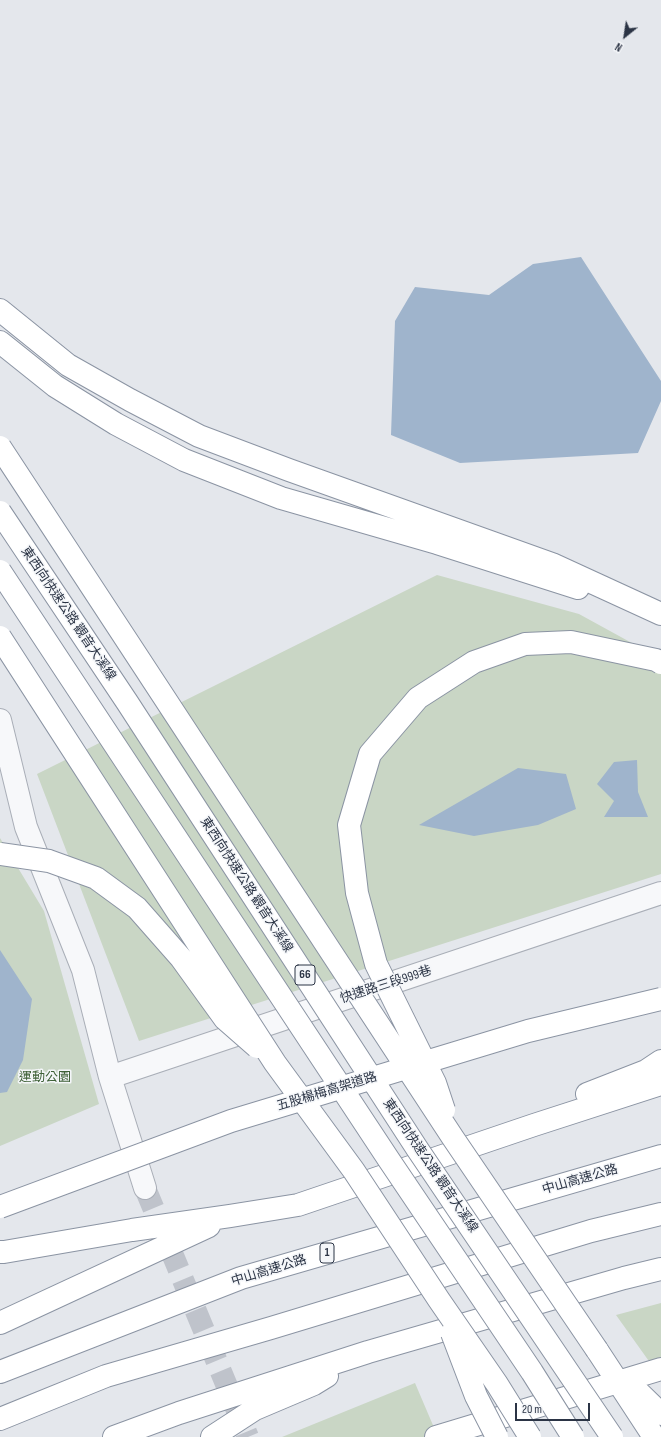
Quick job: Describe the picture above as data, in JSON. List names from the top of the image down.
{
  "streets": {
    "highway": [
      "東西向快速公路 觀音大溪線",
      "66",
      "五股楊梅高架道路",
      "中山高速公路",
      "1"
    ],
    "street": ["快速路三段999巷"]
  },
  "parks": ["運動公園"],
  "scale_bar": "20 m",
  "north": "bottom left"
}
